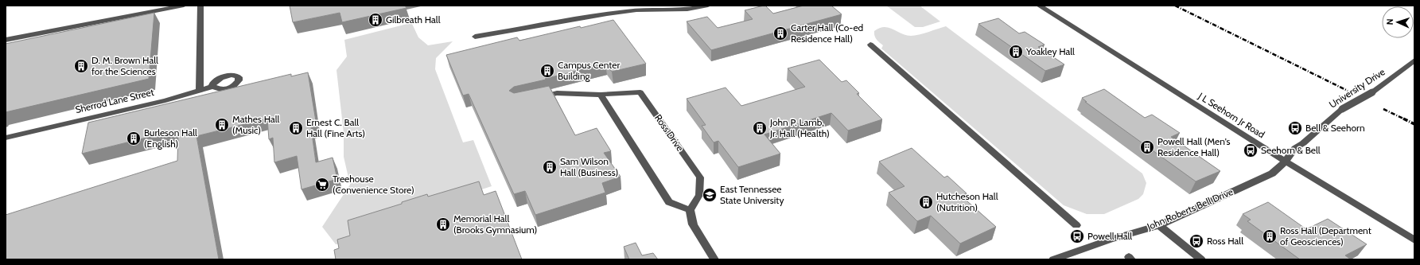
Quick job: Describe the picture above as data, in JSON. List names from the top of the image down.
{
  "streets": {
    "street": [
      "University Drive",
      "Sherrod Lane Street",
      "J L Seehorn Jr Road",
      "Ross Drive",
      "John Roberts Bell Drive"
    ]
  },
  "crossings": [
    ["University Drive", "J L Seehorn Jr Road"],
    ["University Drive", "John Roberts Bell Drive"],
    ["J L Seehorn Jr Road", "John Roberts Bell Drive"]
  ],
  "places": {
    "building": [
      "Gilbreath Hall",
      "Carter Hall (Co-ed Residence Hall)",
      "Yoakley Hall",
      "D. M. Brown Hall for the Sciences",
      "Campus Center Building",
      "Mathes Hall (Music)",
      "Ernest C. Ball Hall (Fine Arts)",
      "John P. Lamb, Jr. Hall (Health)",
      "Burleson Hall (English)",
      "Powell Hall (Men's Residence Hall)",
      "Sam Wilson Hall (Business)",
      "Hutcheson Hall (Nutrition)",
      "Memorial Hall (Brooks Gymnasium)",
      "Ross Hall (Department of Geosciences)"
    ],
    "bus stop": [
      "Bell & Seehorn",
      "Seehorn & Bell",
      "Powell Hall",
      "Ross Hall"
    ],
    "supermarket": ["Treehouse (Convenience Store)"],
    "school or university": ["East Tennessee State University"]
  },
  "north": "left"
}
